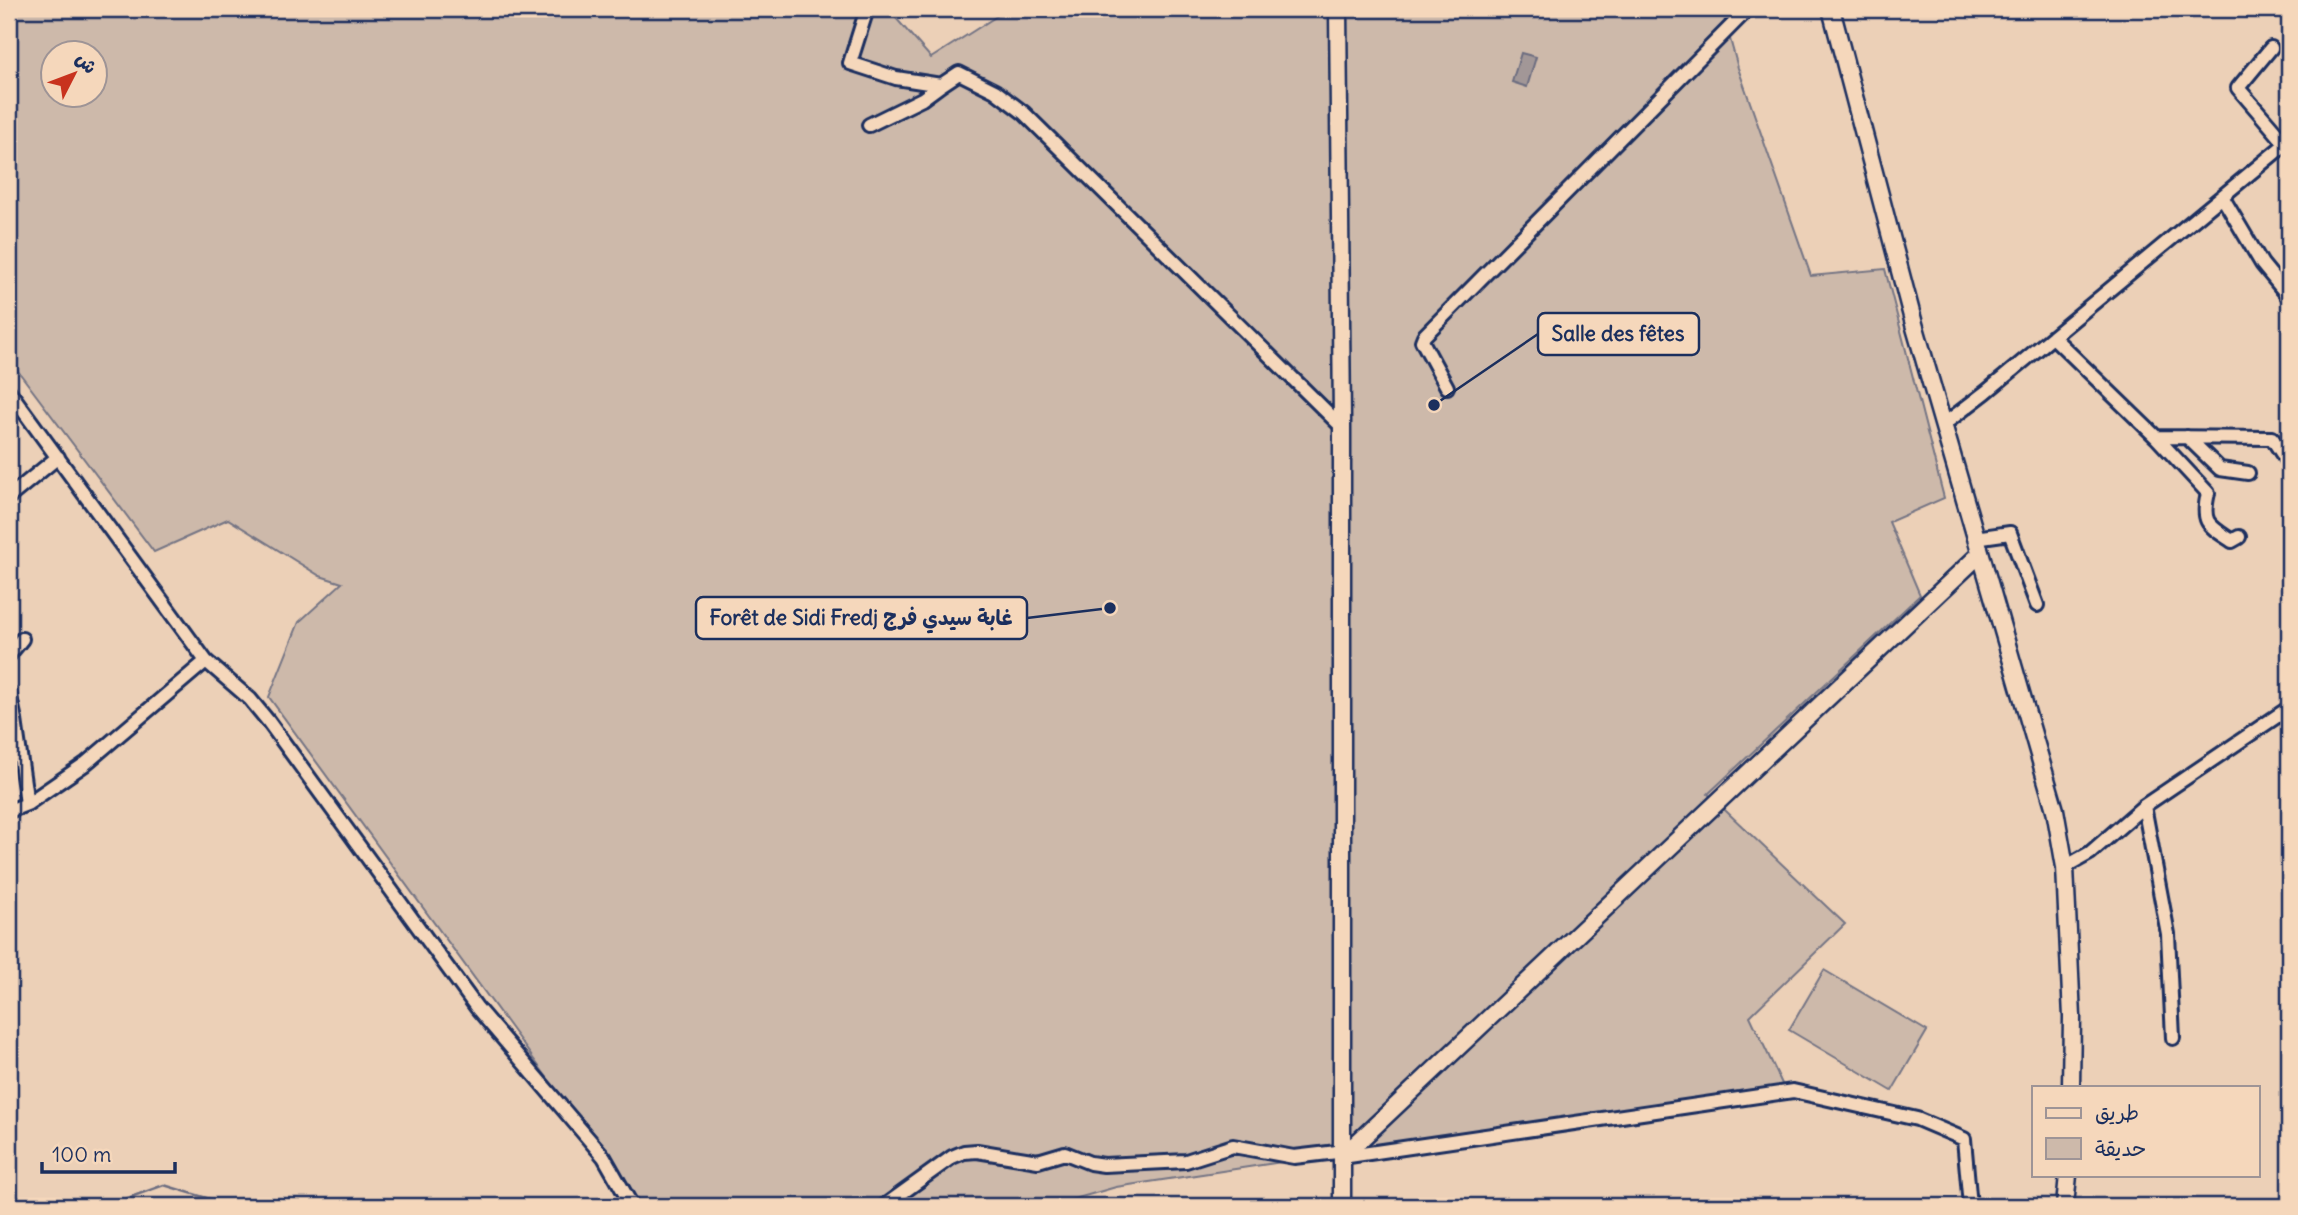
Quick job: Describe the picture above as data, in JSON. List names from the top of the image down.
{
  "places": ["Salle des fêtes", "Forêt de Sidi Fredj غابة سيدي فرج"],
  "legend": ["طريق", "حديقة"],
  "scale_bar": "100 m",
  "north": "top right"
}
